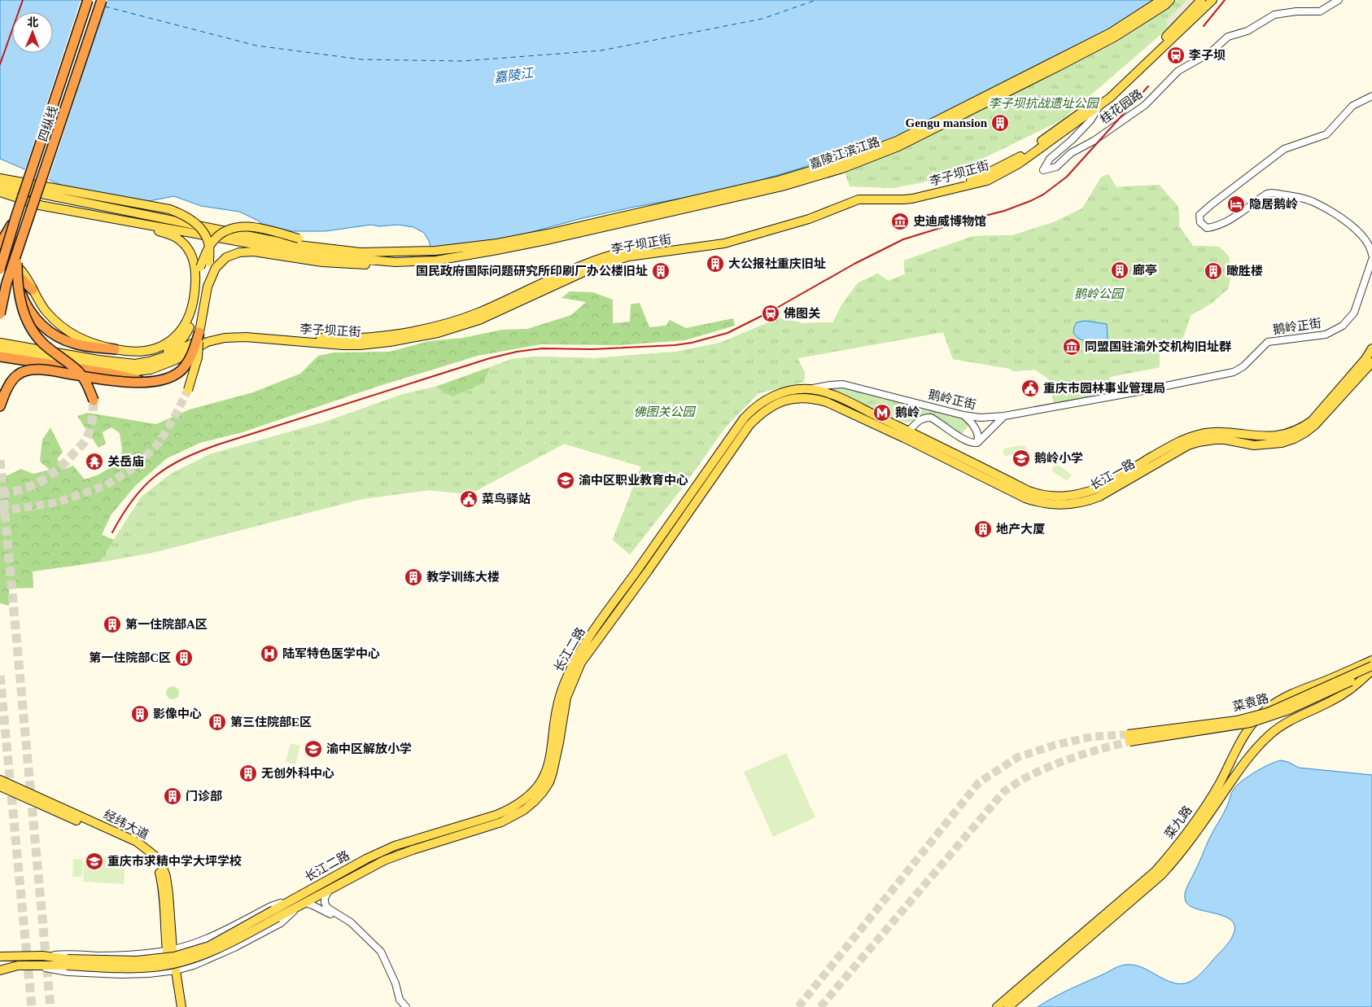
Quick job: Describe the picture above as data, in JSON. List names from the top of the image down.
{
  "streets": {
    "highway": ["四纵线"],
    "main road": [
      "嘉陵江滨江路",
      "李子坝正街",
      "长江一路",
      "长江二路",
      "菜袁路",
      "菜九路",
      "经纬大道"
    ],
    "street": ["桂花园路", "鹅岭正街"]
  },
  "crossings": [
    ["桂花园路", "李子坝正街"],
    ["鹅岭正街", "长江一路"],
    ["鹅岭正街", "长江二路"],
    ["长江一路", "长江二路"],
    ["长江二路", "经纬大道"],
    ["菜袁路", "菜九路"]
  ],
  "water": ["嘉陵江"],
  "parks": ["李子坝抗战遗址公园", "鹅岭公园", "佛图关公园"],
  "places": {
    "station": ["李子坝", "佛图关"],
    "building": [
      "Gengu mansion",
      "大公报社重庆旧址",
      "廊亭",
      "国民政府国际问题研究所印刷厂办公楼旧址",
      "瞰胜楼",
      "地产大厦",
      "教学训练大楼",
      "第一住院部A区",
      "第一住院部C区",
      "影像中心",
      "第三住院部E区",
      "无创外科中心",
      "门诊部"
    ],
    "hotel": ["隐居鹅岭"],
    "museum": ["史迪威博物馆", "同盟国驻渝外交机构旧址群"],
    "public building": ["重庆市园林事业管理局", "菜鸟驿站"],
    "metro station": ["鹅岭"],
    "school or university": [
      "鹅岭小学",
      "渝中区职业教育中心",
      "渝中区解放小学",
      "重庆市求精中学大坪学校"
    ],
    "temple": ["关岳庙"],
    "hospital": ["陆军特色医学中心"]
  },
  "north": "top"
}
